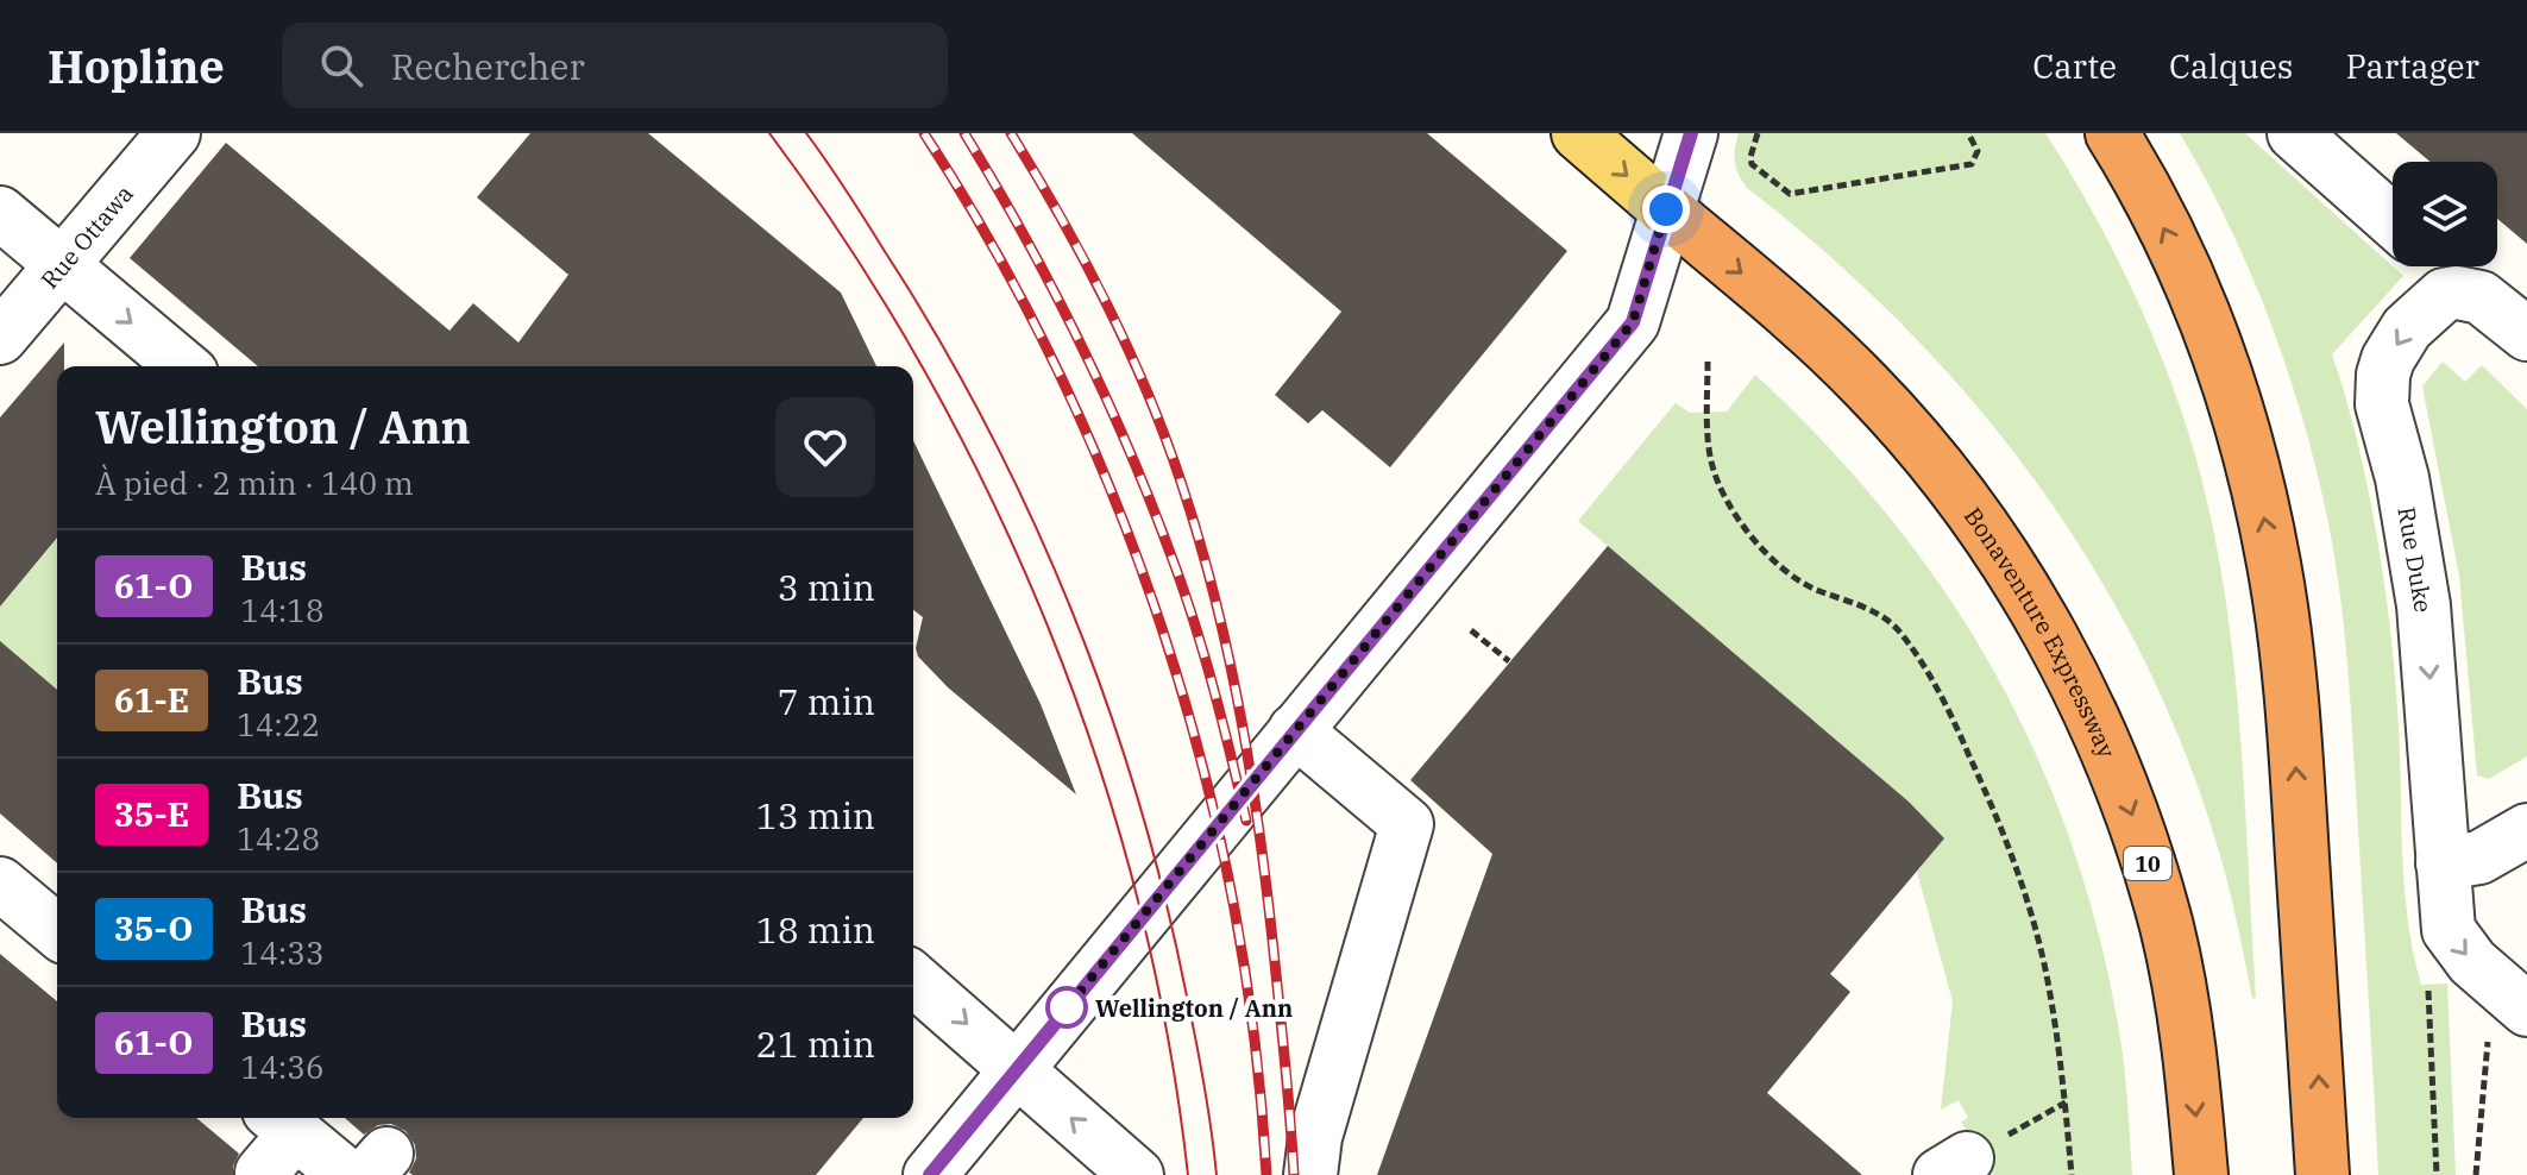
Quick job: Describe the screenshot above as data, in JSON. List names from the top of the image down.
{
  "streets": {
    "highway": ["Bonaventure Expressway", "10"],
    "street": ["Rue Ottawa", "Rue Duke"]
  },
  "one_way": ["Rue Duke"],
  "places": ["Wellington / Ann"],
  "lines": ["bus line 61-O"],
  "page": {
    "header": "Hopline",
    "search": "Rechercher",
    "nav": ["Carte", "Calques", "Partager"],
    "heading": ["Wellington / Ann", "À pied · 2 min · 140 m"],
    "list": [
      {
        "mark": "61-O",
        "name": "Bus",
        "note": "14:18",
        "value": "3 min"
      },
      {
        "mark": "61-E",
        "name": "Bus",
        "note": "14:22",
        "value": "7 min"
      },
      {
        "mark": "35-E",
        "name": "Bus",
        "note": "14:28",
        "value": "13 min"
      },
      {
        "mark": "35-O",
        "name": "Bus",
        "note": "14:33",
        "value": "18 min"
      },
      {
        "mark": "61-O",
        "name": "Bus",
        "note": "14:36",
        "value": "21 min"
      }
    ]
  }
}
